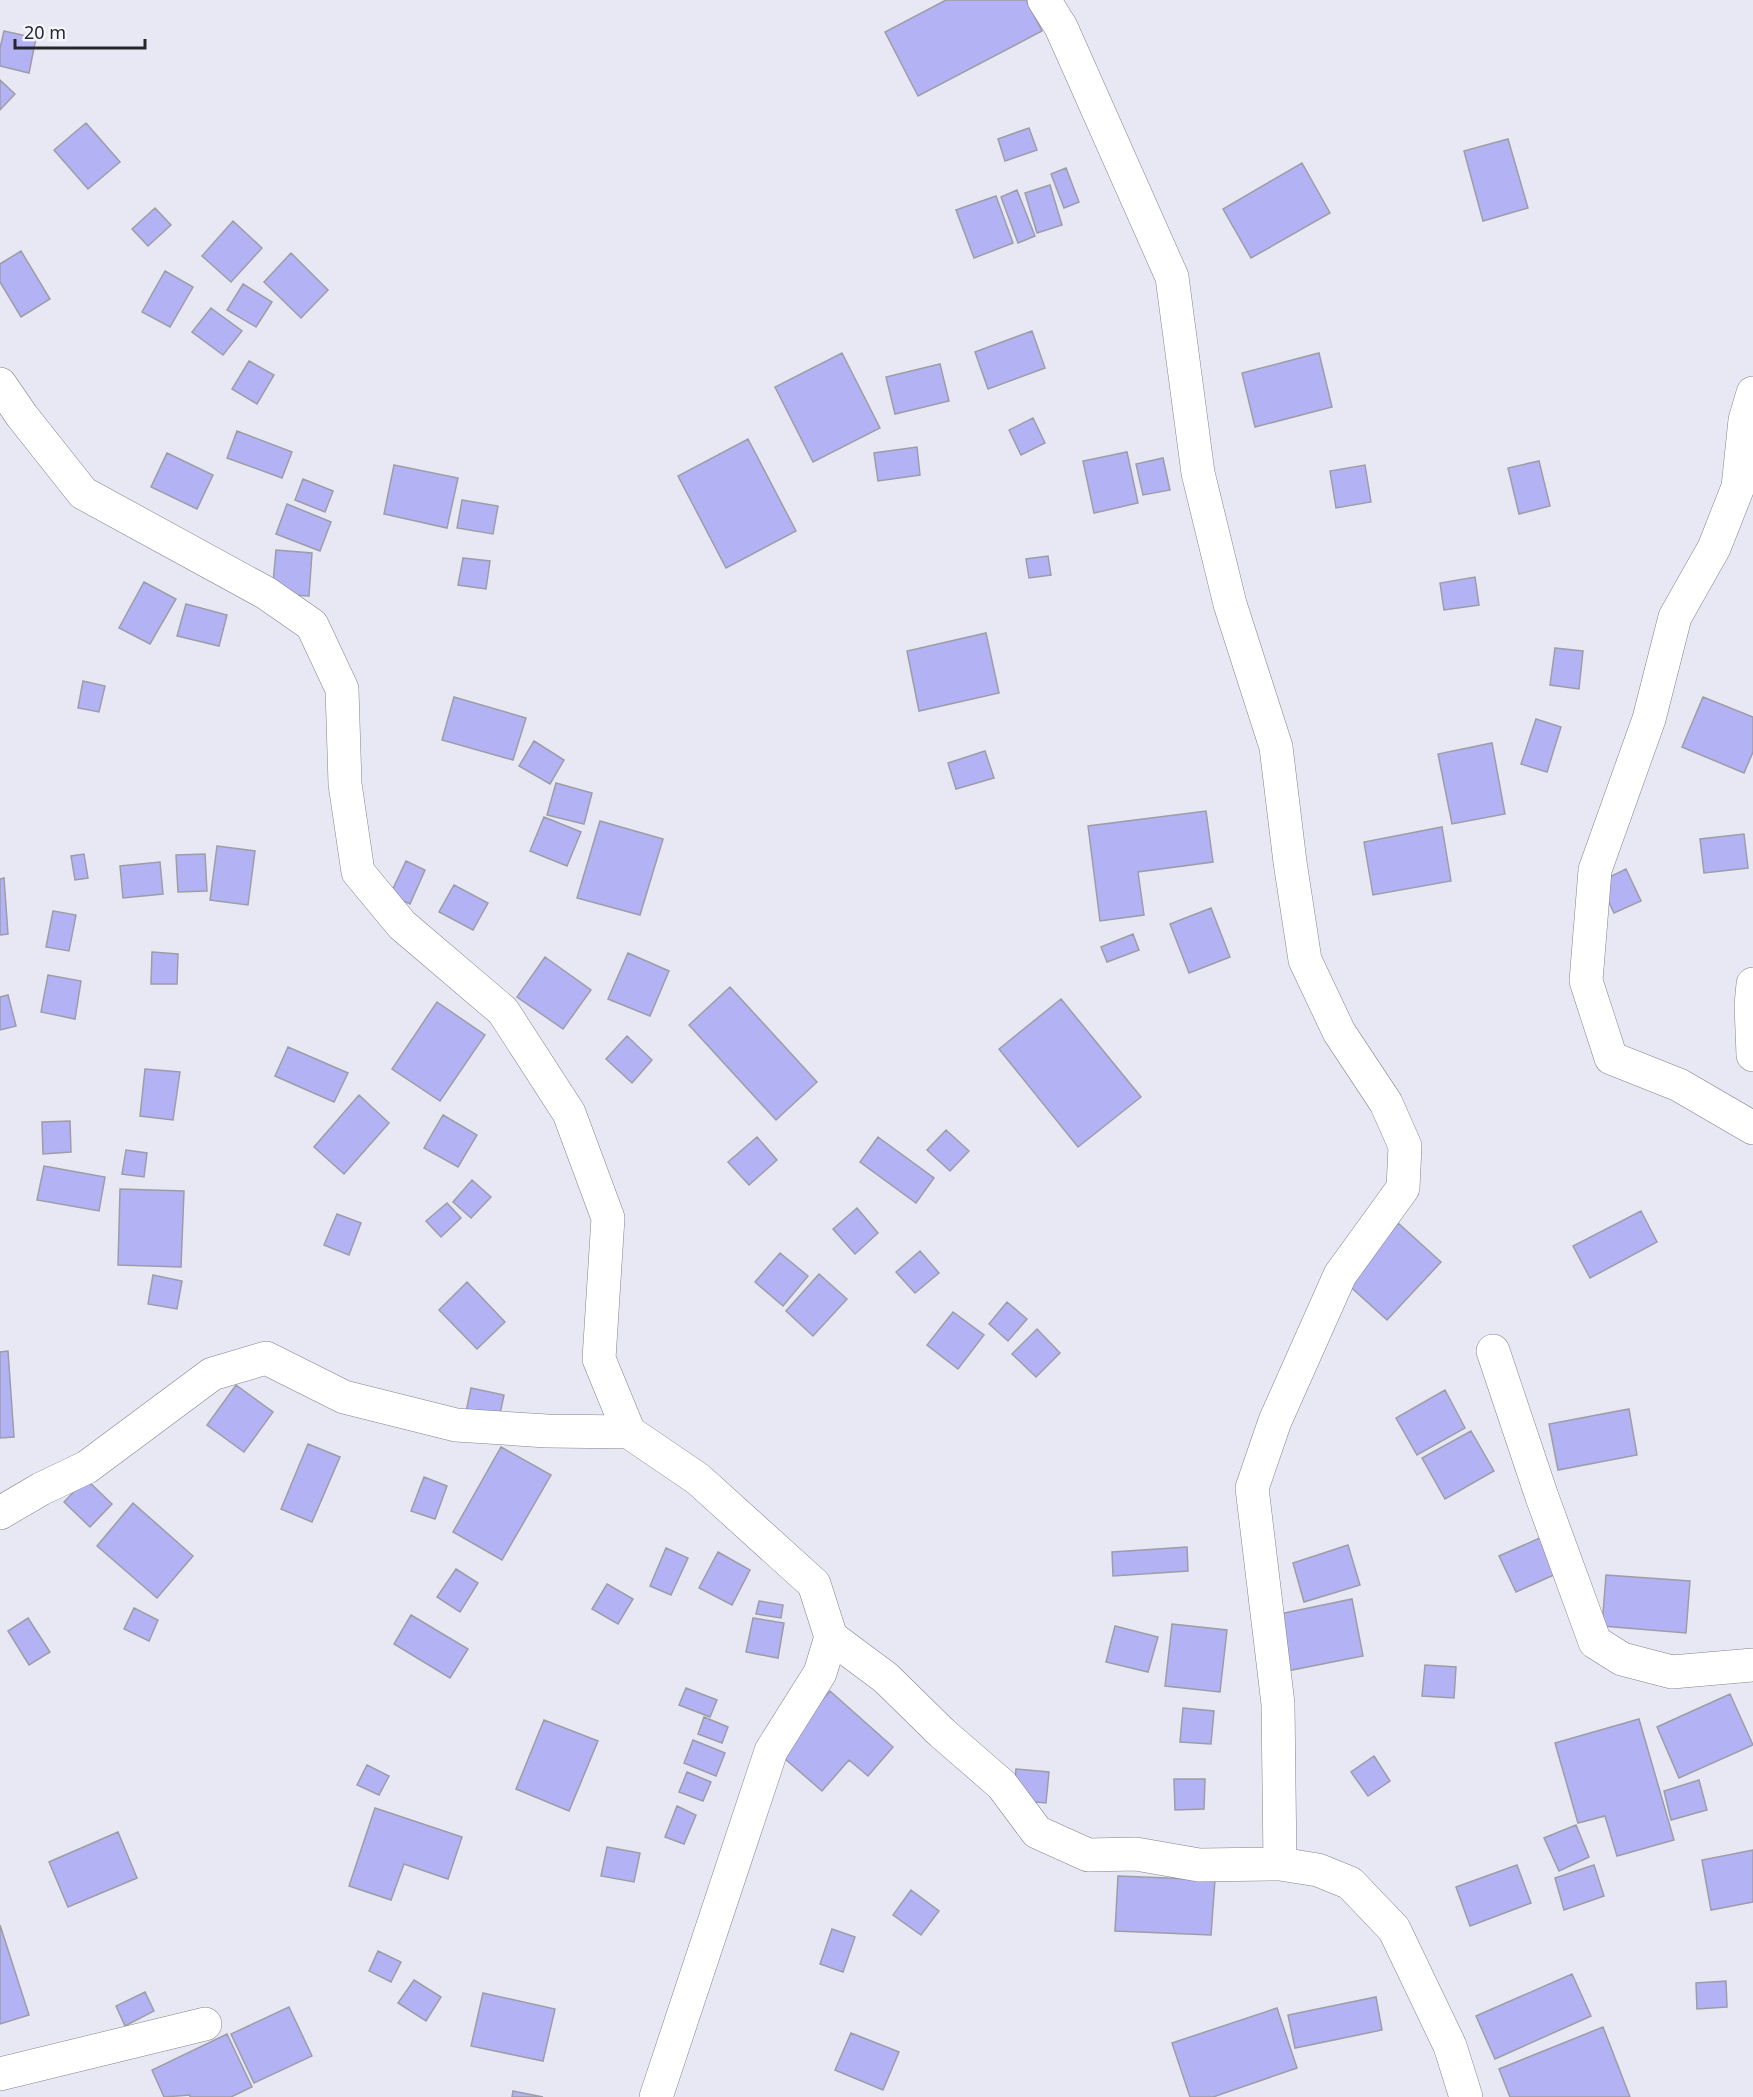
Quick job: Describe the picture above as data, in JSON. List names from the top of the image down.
{
  "scale_bar": "20 m"
}
